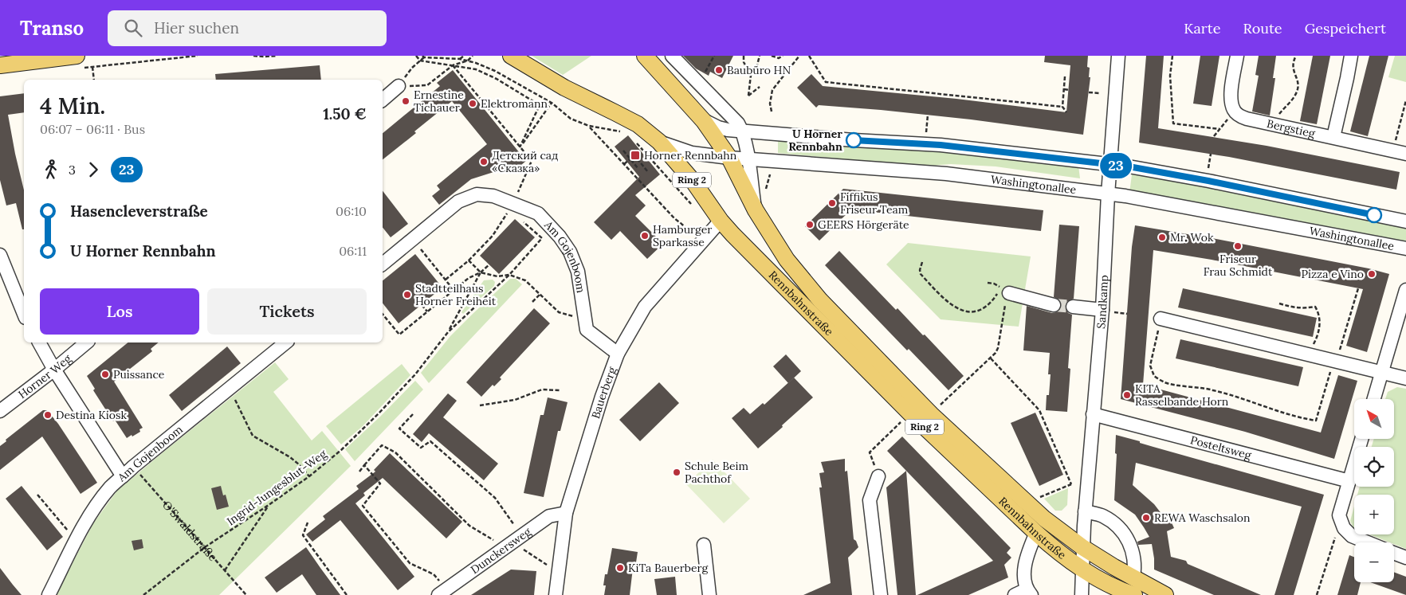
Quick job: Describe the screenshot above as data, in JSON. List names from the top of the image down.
{
  "streets": {
    "main road": ["Ring 2", "Rennbahnstraße"],
    "street": [
      "Bergstieg",
      "Washingtonallee",
      "Am Gojenboom",
      "Sandkamp",
      "Horner Weg",
      "Bauerberg",
      "Posteltsweg",
      "Dunckersweg"
    ],
    "path": ["Ingrid-Jungesblut-Weg", "O'Swaldstraße"]
  },
  "crossings": [
    ["Ring 2", "Sandkamp"],
    ["Ring 2", "Rennbahnstraße"],
    ["Washingtonallee", "Sandkamp"],
    ["Washingtonallee", "Rennbahnstraße"],
    ["Am Gojenboom", "Bauerberg"],
    ["Am Gojenboom", "O'Swaldstraße"],
    ["Sandkamp", "Rennbahnstraße"],
    ["Sandkamp", "Posteltsweg"],
    ["Rennbahnstraße", "Bauerberg"],
    ["Bauerberg", "Dunckersweg"],
    ["Ingrid-Jungesblut-Weg", "O'Swaldstraße"]
  ],
  "places": {
    "other": [
      "Baubüro HN",
      "Ernestine Tichauer",
      "Elektromann",
      "U Horner Rennbahn",
      "Детский сад «Сказка»",
      "Fiffikus Friseur Team",
      "GEERS Hörgeräte",
      "Hamburger Sparkasse",
      "Mr. Wok",
      "Friseur Frau Schmidt",
      "Pizza e Vino",
      "Stadtteilhaus Horner Freiheit",
      "Puissance",
      "KITA Rasselbande Horn",
      "Destina Kiosk",
      "Schule Beim Pachthof",
      "REWA Waschsalon",
      "KiTa Bauerberg"
    ],
    "transit": ["Horner Rennbahn"]
  },
  "lines": ["bus line 23"],
  "north": "top left",
  "page": {
    "header": "Transo",
    "search": "Hier suchen",
    "nav": ["Karte", "Route", "Gespeichert"],
    "on_map": "23",
    "heading": ["4 Min.", "06:07 – 06:11 · Bus", "1.50 €"],
    "legs": ["3", "23"],
    "list": [
      {
        "name": "Hasencleverstraße",
        "value": "06:10"
      },
      {
        "name": "U Horner Rennbahn",
        "value": "06:11"
      }
    ],
    "buttons": ["Los", "Tickets"],
    "map_buttons": ["+", "−"]
  }
}
